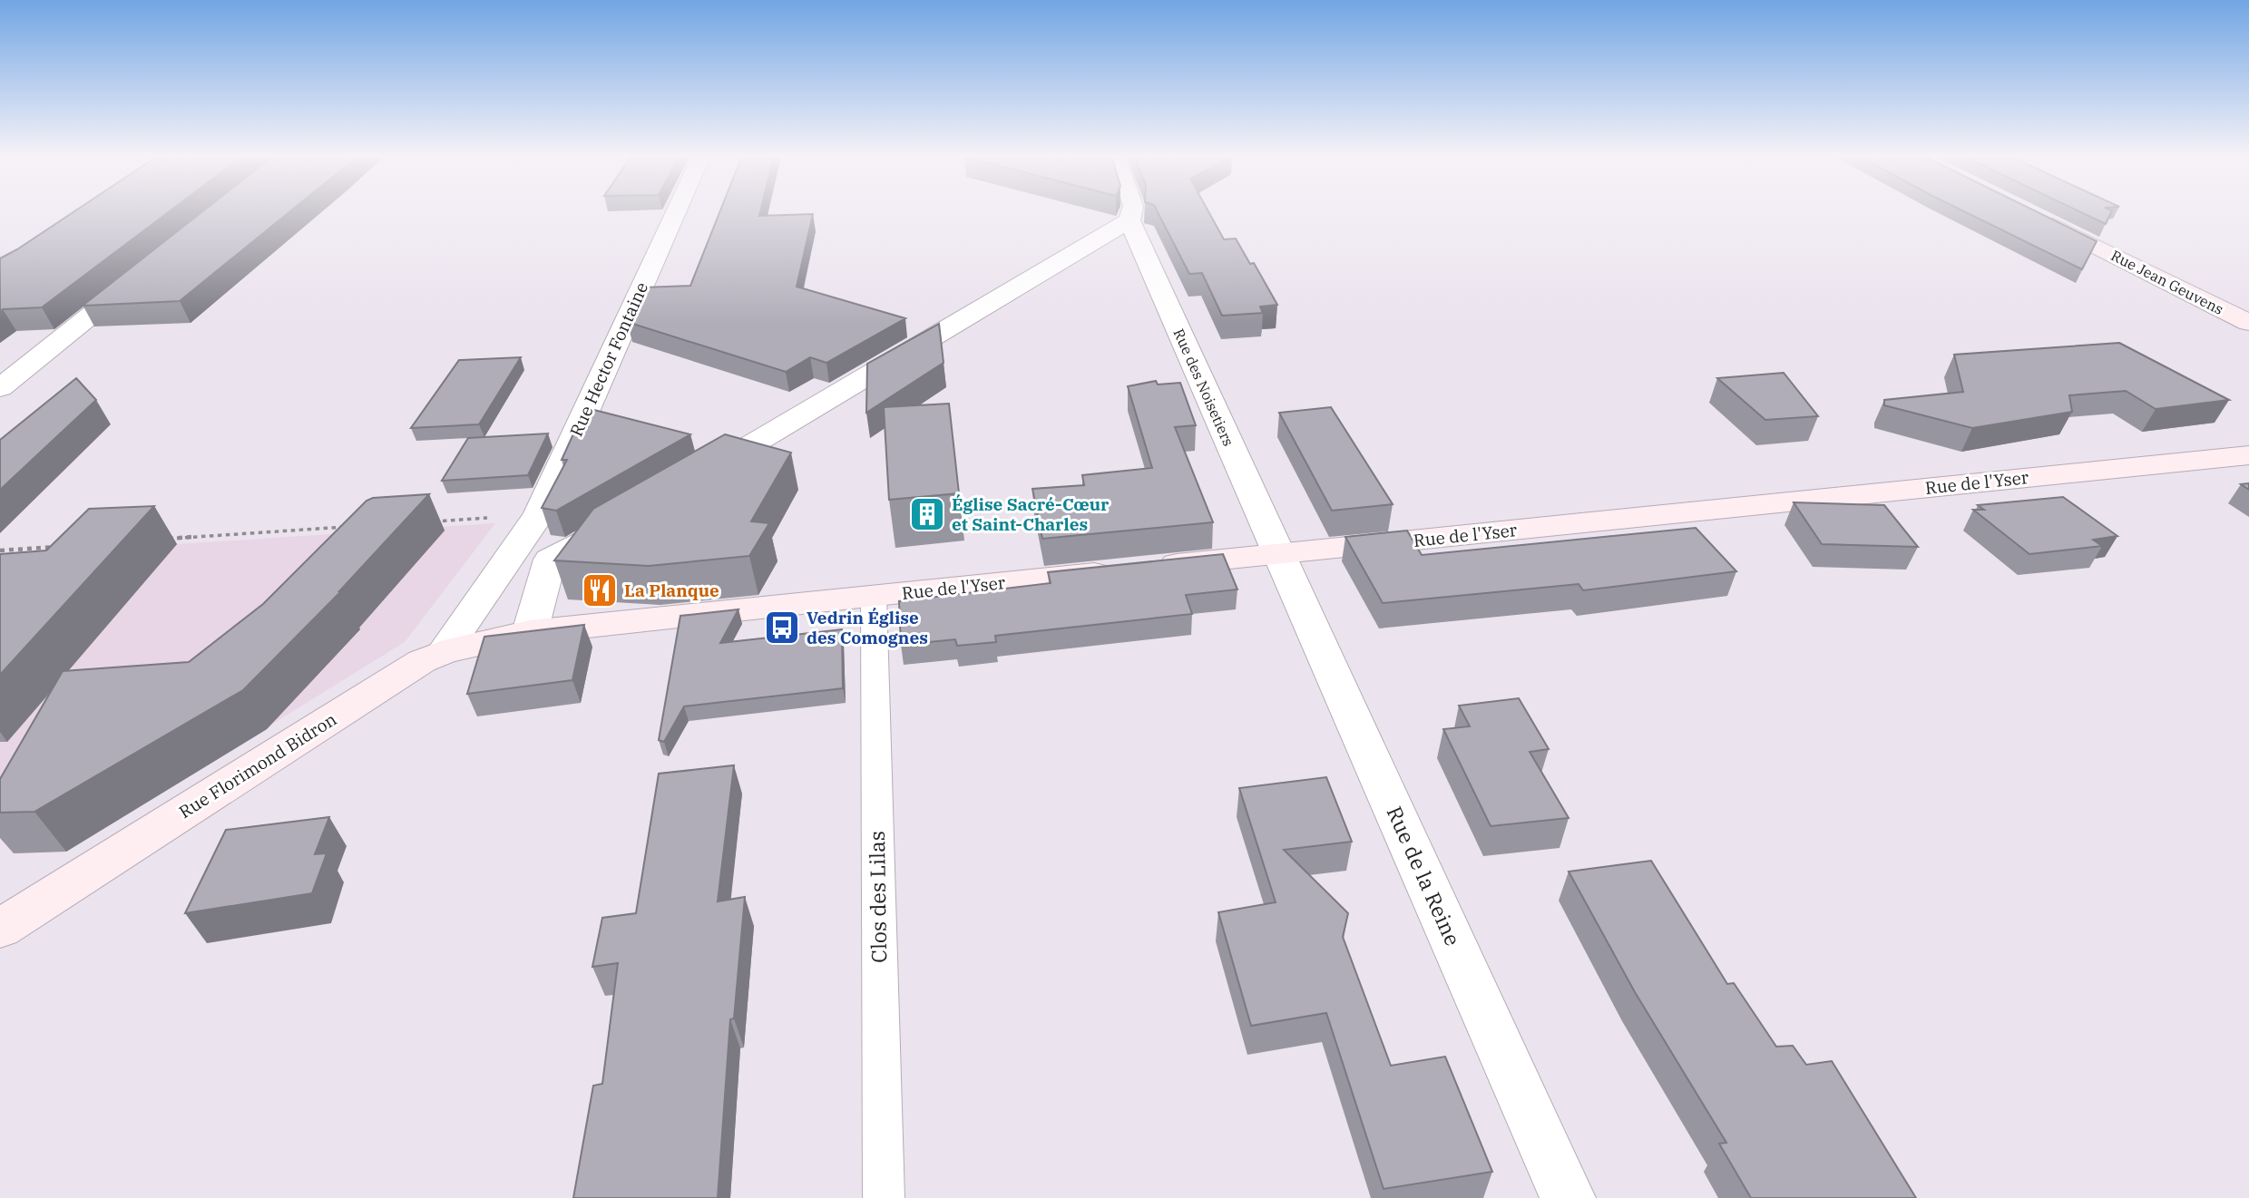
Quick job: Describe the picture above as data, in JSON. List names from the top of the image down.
{
  "streets": {
    "street": [
      "Rue Jean Geuvens",
      "Rue Hector Fontaine",
      "Rue des Noisetiers",
      "Rue de l'Yser",
      "Rue Florimond Bidron",
      "Rue de la Reine"
    ],
    "lane": ["Clos des Lilas"]
  },
  "crossings": [
    ["Rue Hector Fontaine", "Rue Florimond Bidron"],
    ["Rue des Noisetiers", "Rue de l'Yser"],
    ["Rue des Noisetiers", "Rue de la Reine"],
    ["Rue de l'Yser", "Rue Florimond Bidron"],
    ["Rue de l'Yser", "Rue de la Reine"],
    ["Rue de l'Yser", "Clos des Lilas"]
  ],
  "places": {
    "building": ["Église Sacré-Cœur et Saint-Charles"],
    "restaurant": ["La Planque"],
    "bus stop": ["Vedrin Église des Comognes"]
  }
}
